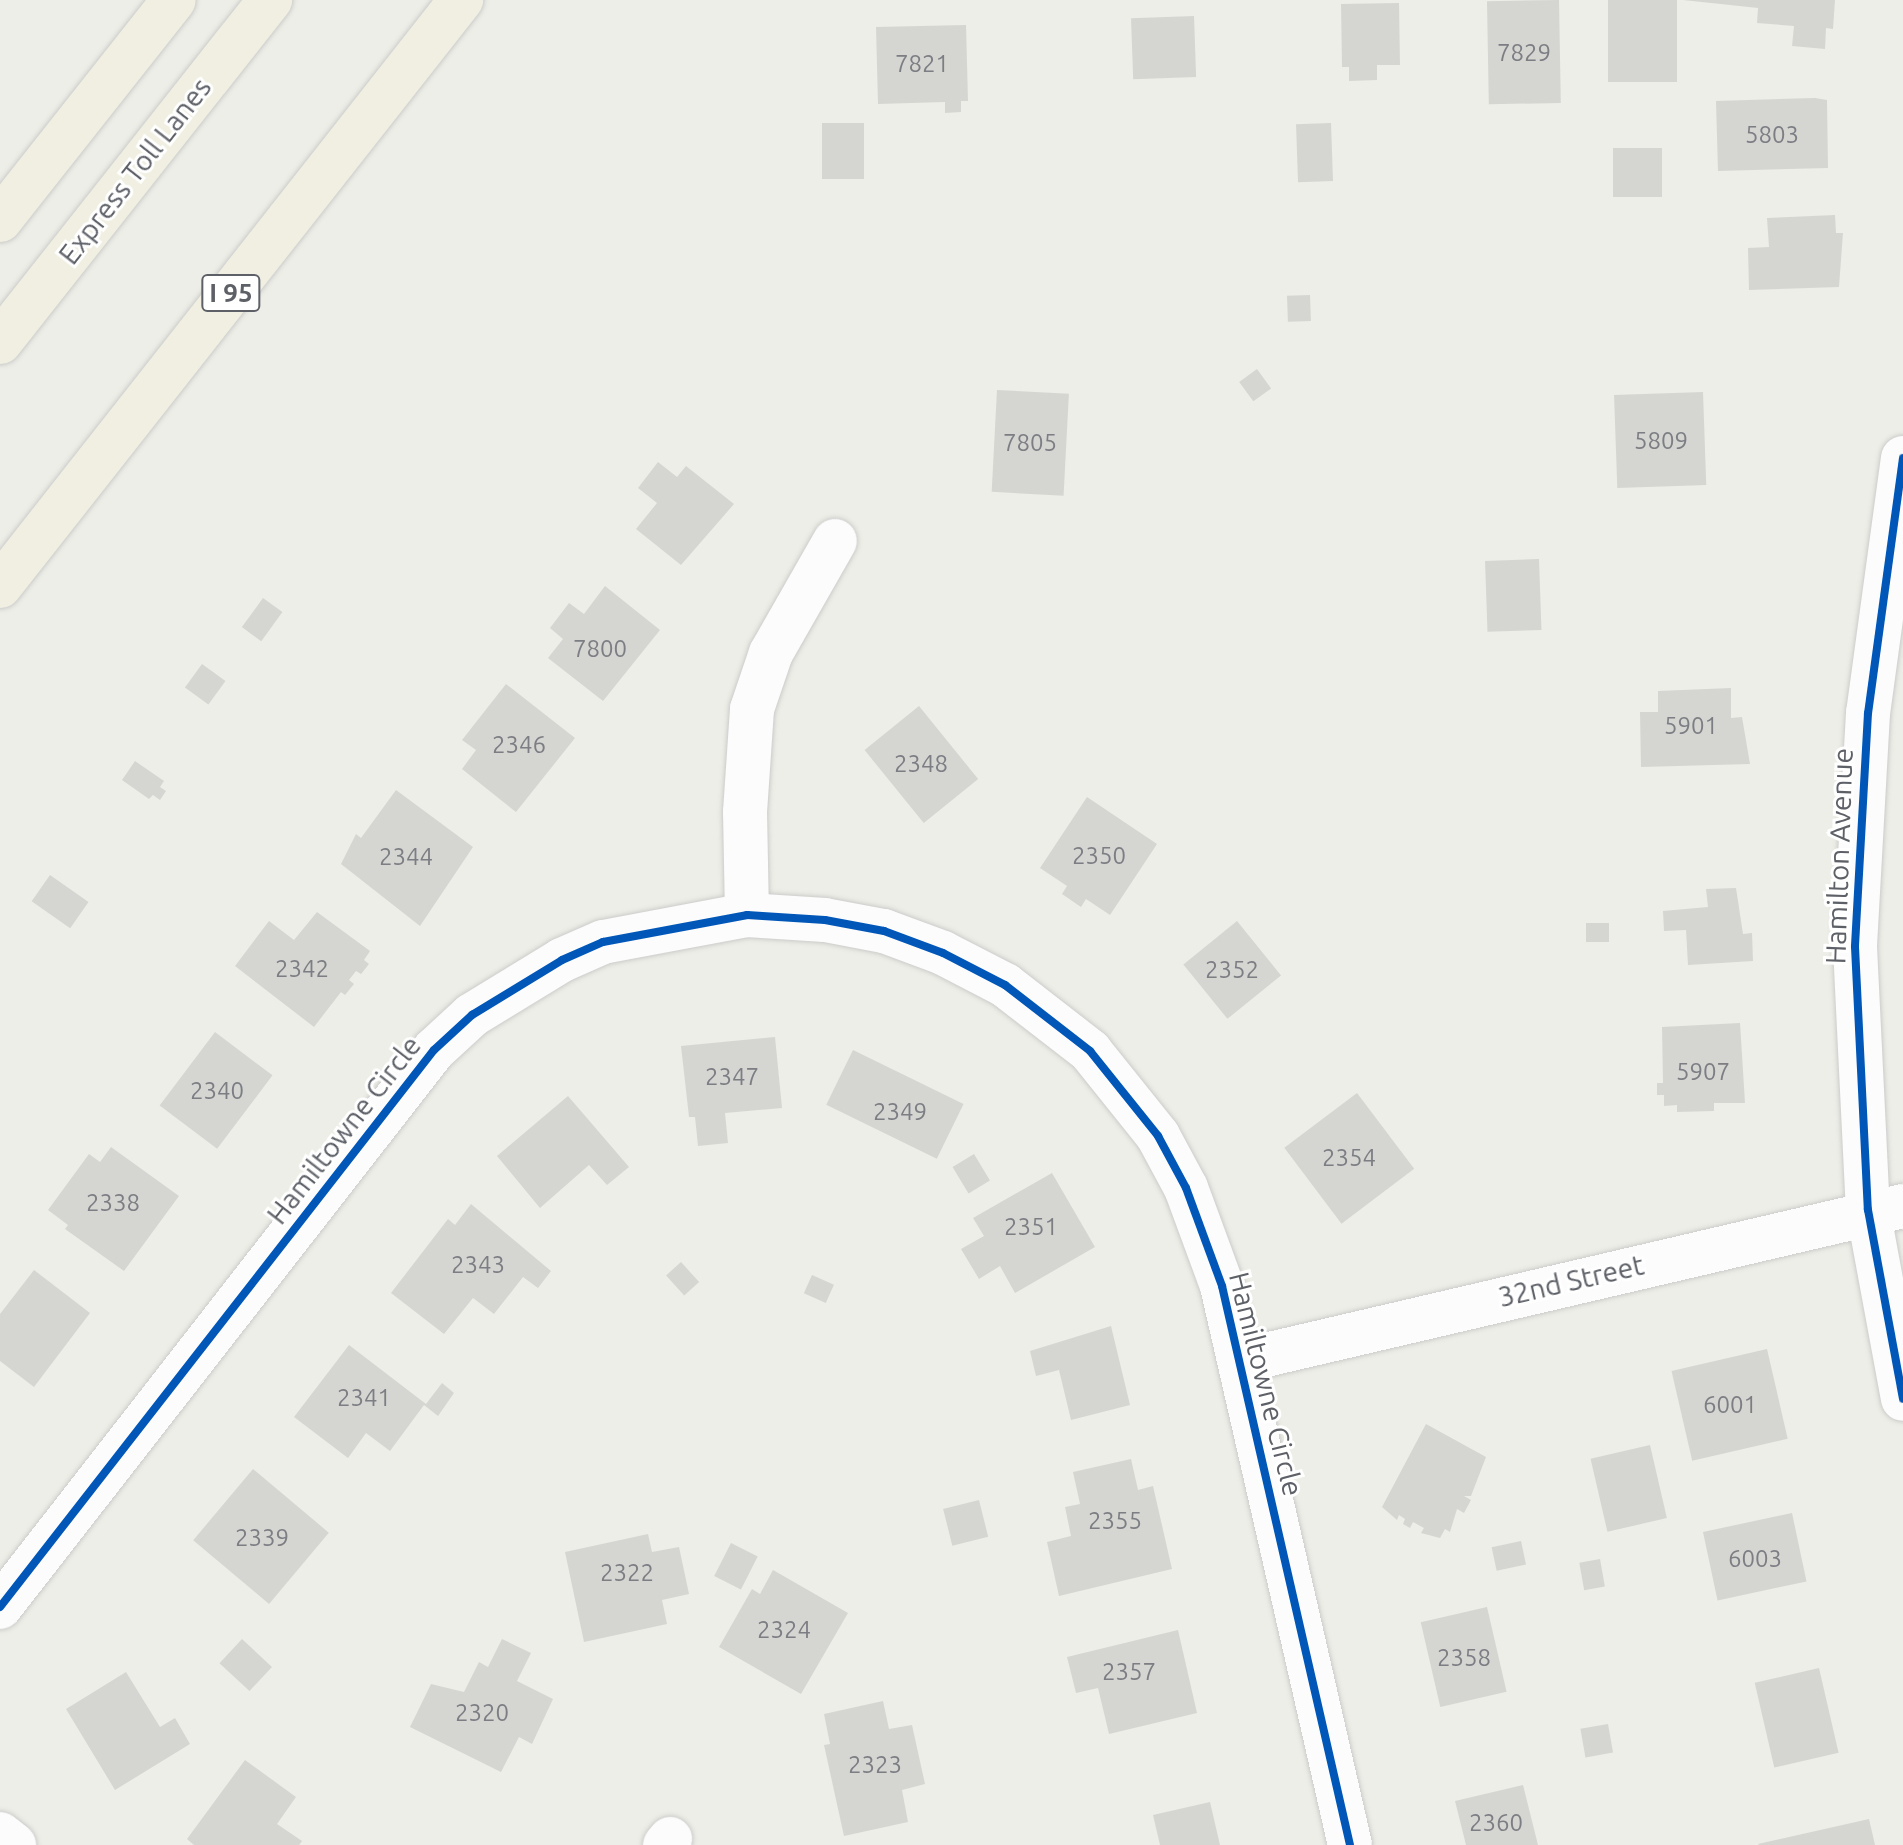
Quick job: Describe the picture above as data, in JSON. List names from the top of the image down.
{
  "streets": {
    "highway": ["Express Toll Lanes", "I 95"],
    "street": ["Hamilton Avenue", "Hamiltowne Circle", "32nd Street"]
  },
  "crossings": [
    ["Hamilton Avenue", "32nd Street"],
    ["Hamiltowne Circle", "32nd Street"]
  ],
  "house_numbers": [
    "7829",
    "7821",
    "5803",
    "5809",
    "7805",
    "7800",
    "5901",
    "2346",
    "2348",
    "2350",
    "2344",
    "2342",
    "2352",
    "5907",
    "2347",
    "2340",
    "2349",
    "2354",
    "2338",
    "2351",
    "2343",
    "2341",
    "6001",
    "2355",
    "2339",
    "6003",
    "2322",
    "2324",
    "2358",
    "2357",
    "2320",
    "2323",
    "2360"
  ]
}
